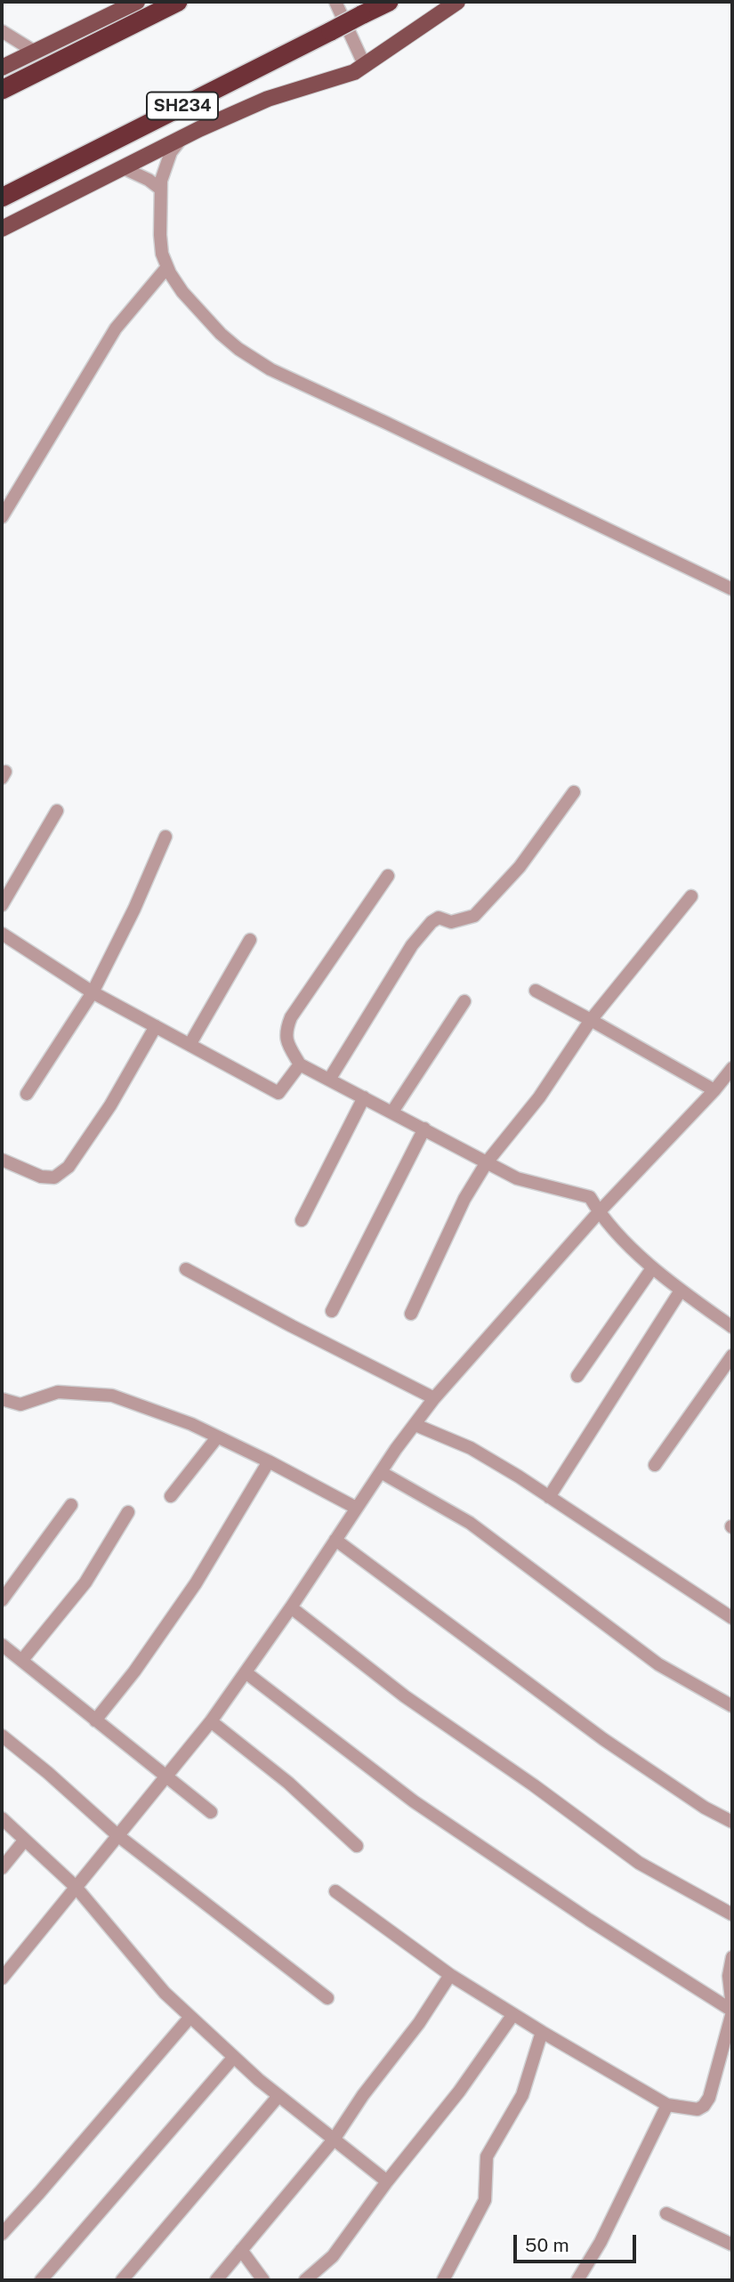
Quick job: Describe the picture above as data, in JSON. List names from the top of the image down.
{
  "streets": {
    "highway": ["SH234"]
  },
  "scale_bar": "50 m"
}
